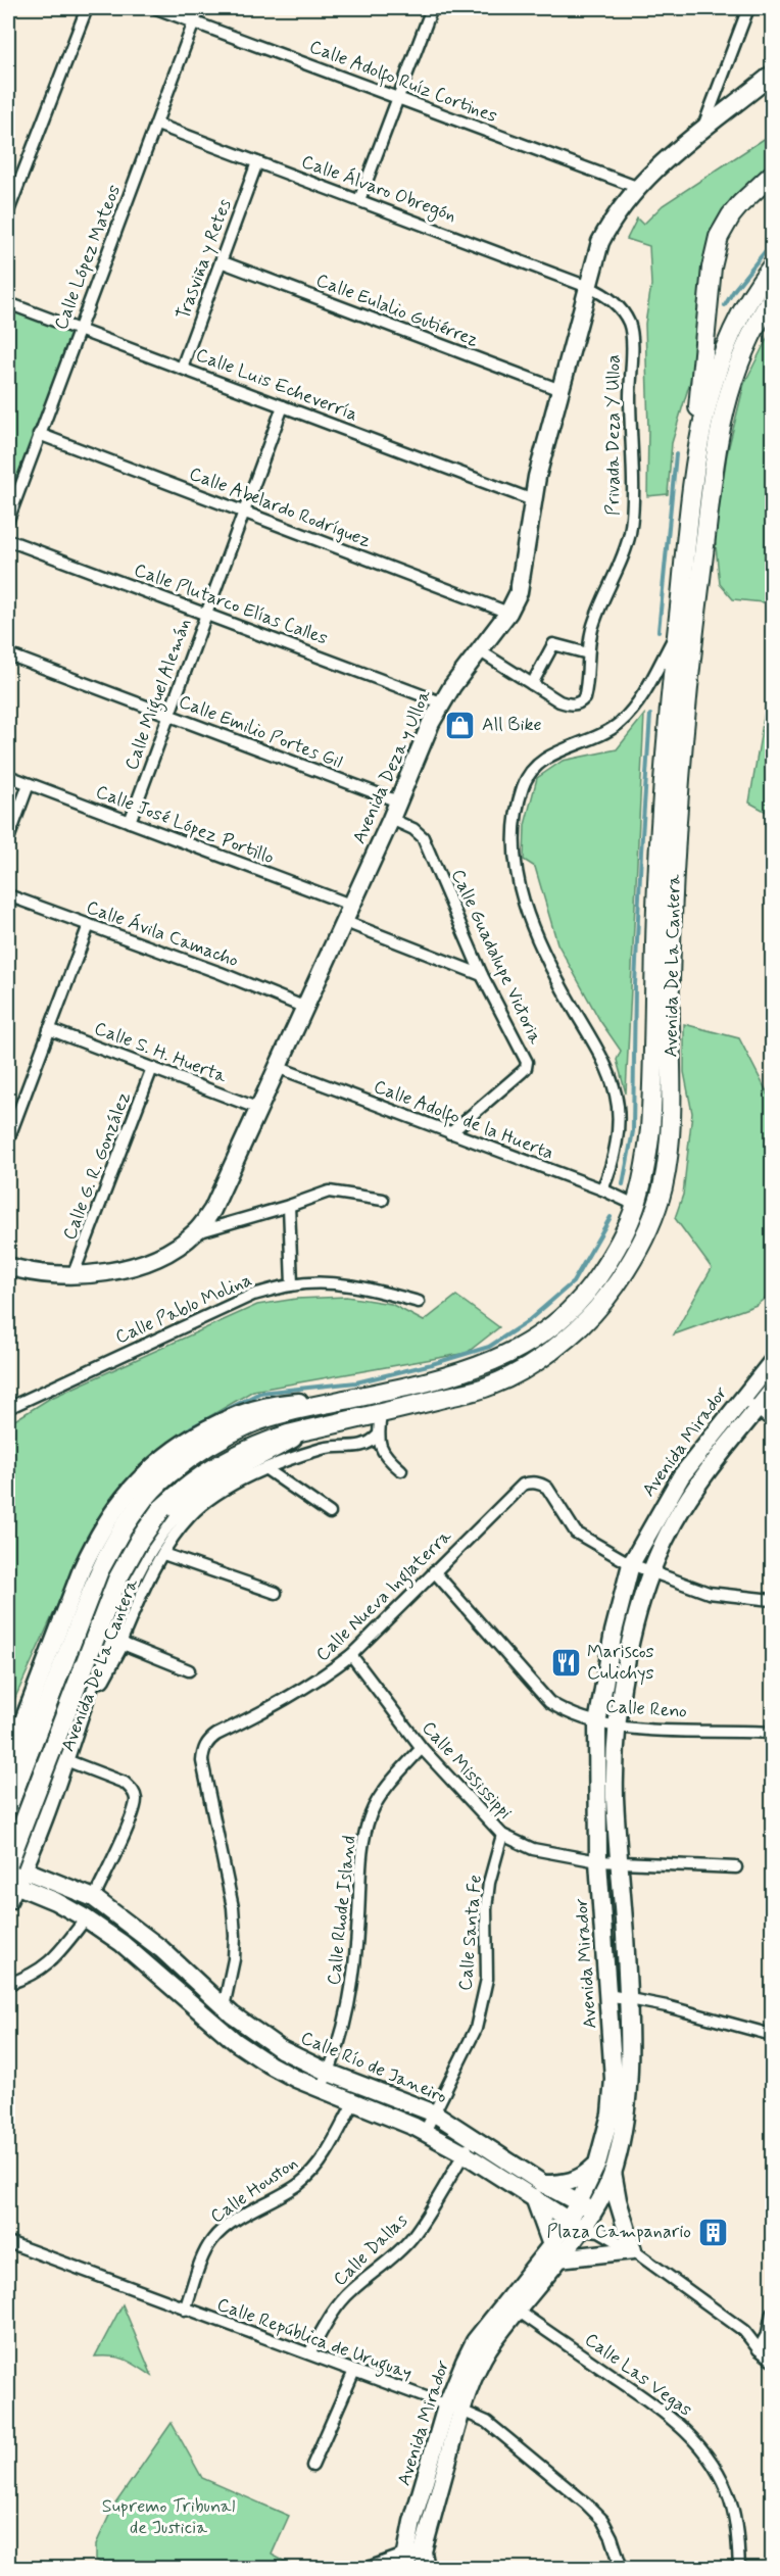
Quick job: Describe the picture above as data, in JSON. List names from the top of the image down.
{
  "streets": {
    "main road": [
      "Avenida Deza y Ulloa",
      "Avenida De La Cantera",
      "Avenida Mirador",
      "Calle Río de Janeiro"
    ],
    "street": [
      "Calle Adolfo Ruíz Cortines",
      "Calle Álvaro Obregón",
      "Calle López Mateos",
      "Trasviña y Retes",
      "Calle Eulalio Gutiérrez",
      "Calle Luis Echeverría",
      "Privada Deza Y Ulloa",
      "Calle Abelardo Rodríguez",
      "Calle Plutarco Elías Calles",
      "Calle Miguel Alemán",
      "Calle Emilio Portes Gil",
      "Calle José López Portillo",
      "Calle Ávila Camacho",
      "Calle Guadalupe Victoria",
      "Calle S. H. Huerta",
      "Calle Adolfo de la Huerta",
      "Calle G. R. González",
      "Calle Pablo Molina",
      "Calle Nueva Inglaterra",
      "Calle Reno",
      "Calle Mississippi",
      "Calle Rhode Island",
      "Calle Santa Fe",
      "Calle Houston",
      "Calle Dallas",
      "Calle República de Uruguay",
      "Calle Las Vegas"
    ]
  },
  "crossings": [
    ["Calle Adolfo Ruíz Cortines", "Calle López Mateos"],
    ["Calle Adolfo Ruíz Cortines", "Avenida Deza y Ulloa"],
    ["Calle Álvaro Obregón", "Calle López Mateos"],
    ["Calle Álvaro Obregón", "Trasviña y Retes"],
    ["Calle Álvaro Obregón", "Privada Deza Y Ulloa"],
    ["Calle Álvaro Obregón", "Avenida Deza y Ulloa"],
    ["Calle López Mateos", "Calle Luis Echeverría"],
    ["Calle López Mateos", "Calle Abelardo Rodríguez"],
    ["Trasviña y Retes", "Calle Eulalio Gutiérrez"],
    ["Trasviña y Retes", "Calle Luis Echeverría"],
    ["Calle Eulalio Gutiérrez", "Avenida Deza y Ulloa"],
    ["Calle Luis Echeverría", "Calle Miguel Alemán"],
    ["Calle Luis Echeverría", "Avenida Deza y Ulloa"],
    ["Privada Deza Y Ulloa", "Avenida Deza y Ulloa"],
    ["Calle Abelardo Rodríguez", "Calle Miguel Alemán"],
    ["Calle Abelardo Rodríguez", "Avenida Deza y Ulloa"],
    ["Calle Plutarco Elías Calles", "Calle Miguel Alemán"],
    ["Calle Plutarco Elías Calles", "Avenida Deza y Ulloa"],
    ["Calle Miguel Alemán", "Calle Emilio Portes Gil"],
    ["Calle Miguel Alemán", "Calle José López Portillo"],
    ["Calle Emilio Portes Gil", "Avenida Deza y Ulloa"],
    ["Avenida Deza y Ulloa", "Calle José López Portillo"],
    ["Avenida Deza y Ulloa", "Calle Ávila Camacho"],
    ["Avenida Deza y Ulloa", "Calle Guadalupe Victoria"],
    ["Avenida Deza y Ulloa", "Calle S. H. Huerta"],
    ["Avenida Deza y Ulloa", "Calle Adolfo de la Huerta"],
    ["Avenida Deza y Ulloa", "Calle G. R. González"],
    ["Calle Guadalupe Victoria", "Calle Adolfo de la Huerta"],
    ["Avenida De La Cantera", "Calle Adolfo de la Huerta"],
    ["Avenida De La Cantera", "Calle Río de Janeiro"],
    ["Calle S. H. Huerta", "Calle G. R. González"],
    ["Avenida Mirador", "Calle Nueva Inglaterra"],
    ["Avenida Mirador", "Calle Reno"],
    ["Avenida Mirador", "Calle Mississippi"],
    ["Avenida Mirador", "Calle Río de Janeiro"],
    ["Avenida Mirador", "Calle República de Uruguay"],
    ["Avenida Mirador", "Calle Las Vegas"],
    ["Calle Nueva Inglaterra", "Calle Reno"],
    ["Calle Nueva Inglaterra", "Calle Mississippi"],
    ["Calle Nueva Inglaterra", "Calle Río de Janeiro"],
    ["Calle Mississippi", "Calle Rhode Island"],
    ["Calle Mississippi", "Calle Santa Fe"],
    ["Calle Rhode Island", "Calle Río de Janeiro"],
    ["Calle Santa Fe", "Calle Río de Janeiro"],
    ["Calle Río de Janeiro", "Calle Houston"],
    ["Calle Río de Janeiro", "Calle Dallas"],
    ["Calle Houston", "Calle República de Uruguay"],
    ["Calle Dallas", "Calle República de Uruguay"]
  ],
  "parks": ["Supremo Tribunal de Justicia"],
  "places": {
    "shop": ["All Bike"],
    "restaurant": ["Mariscos Culichys"],
    "building": ["Plaza Campanario"]
  }
}
